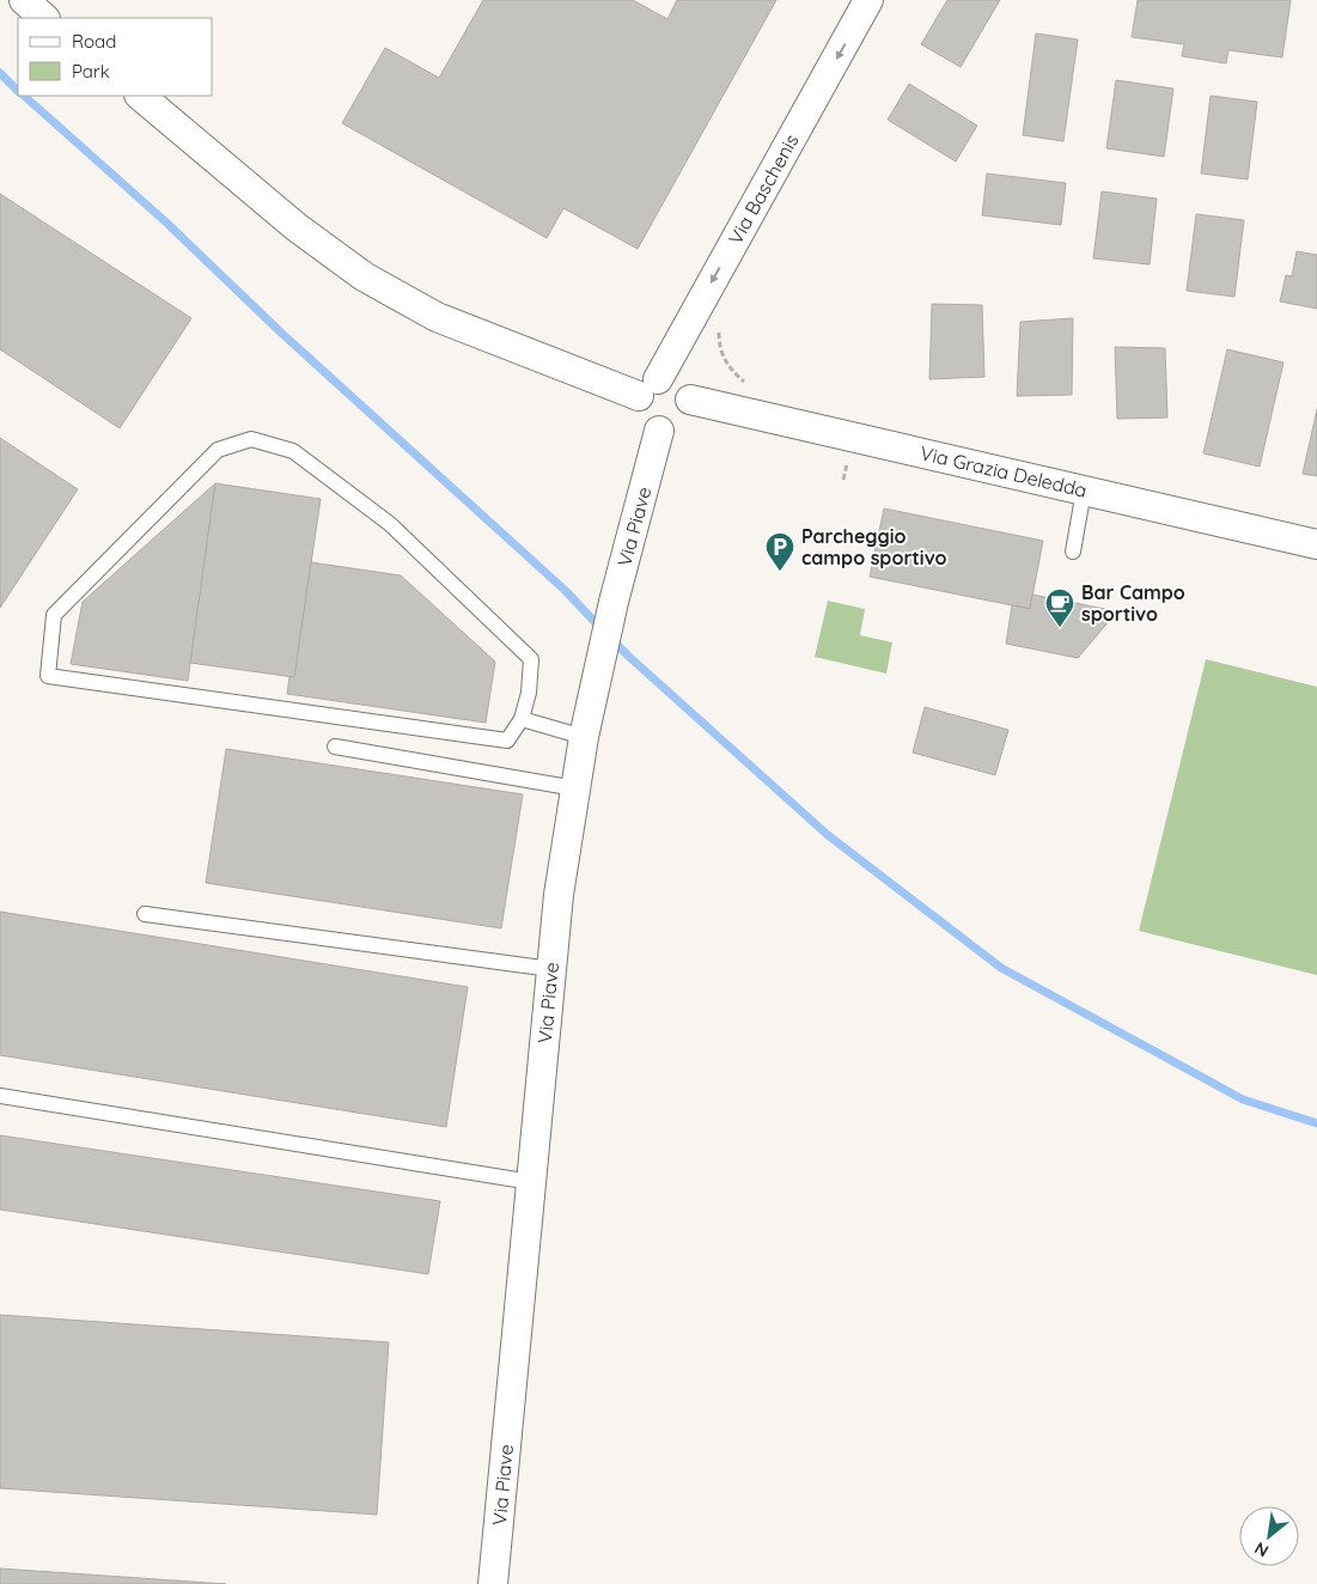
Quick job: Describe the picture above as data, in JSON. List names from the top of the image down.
{
  "streets": {
    "street": ["Via Baschenis", "Via Grazia Deledda", "Via Piave"]
  },
  "crossings": [
    ["Via Baschenis", "Via Grazia Deledda"],
    ["Via Baschenis", "Via Piave"],
    ["Via Grazia Deledda", "Via Piave"]
  ],
  "one_way": ["Via Baschenis"],
  "places": {
    "parking": ["Parcheggio campo sportivo"],
    "cafe": ["Bar Campo sportivo"]
  },
  "legend": ["Road", "Park"],
  "north": "bottom left"
}
